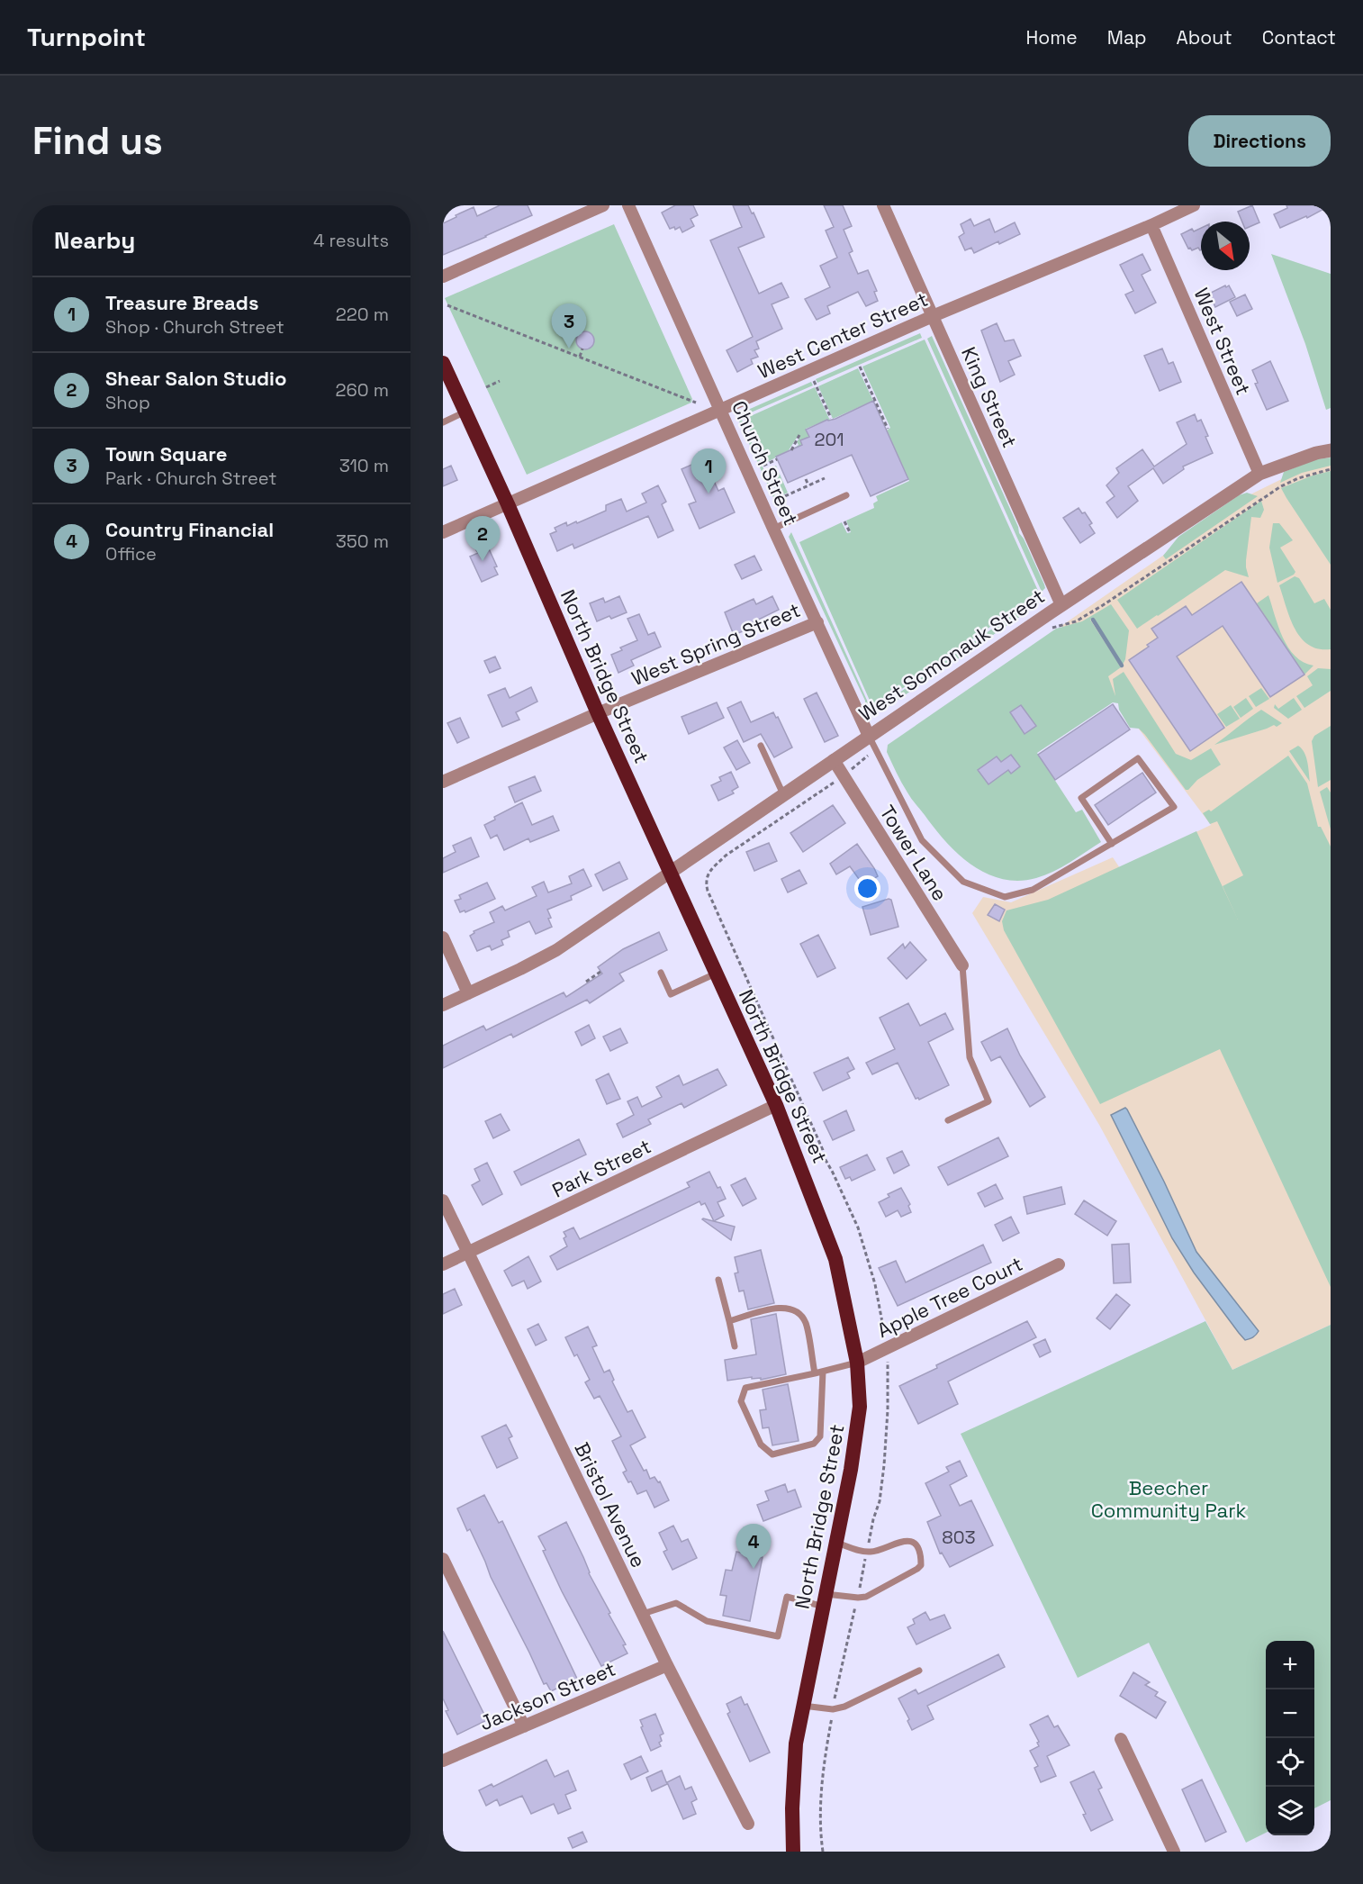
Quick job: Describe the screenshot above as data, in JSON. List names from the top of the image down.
{
  "streets": {
    "highway": ["North Bridge Street"],
    "street": [
      "West Center Street",
      "West Street",
      "King Street",
      "Church Street",
      "West Spring Street",
      "West Somonauk Street",
      "Tower Lane",
      "Park Street",
      "Apple Tree Court",
      "Bristol Avenue",
      "Jackson Street"
    ]
  },
  "crossings": [
    ["West Center Street", "West Street"],
    ["West Center Street", "King Street"],
    ["West Center Street", "Church Street"],
    ["West Center Street", "North Bridge Street"],
    ["West Street", "West Somonauk Street"],
    ["King Street", "West Somonauk Street"],
    ["Church Street", "West Spring Street"],
    ["Church Street", "West Somonauk Street"],
    ["West Spring Street", "North Bridge Street"],
    ["West Somonauk Street", "North Bridge Street"],
    ["West Somonauk Street", "Tower Lane"],
    ["North Bridge Street", "Park Street"],
    ["North Bridge Street", "Apple Tree Court"],
    ["Park Street", "Bristol Avenue"],
    ["Bristol Avenue", "Jackson Street"]
  ],
  "parks": ["Beecher Community Park"],
  "house_numbers": ["201", "803"],
  "north": "bottom right",
  "page": {
    "header": "Turnpoint",
    "nav": [
      "Home",
      "Map",
      "About",
      "Contact"
    ],
    "buttons": "Directions",
    "title": "Find us",
    "heading": ["Nearby", "4 results"],
    "list": [
      {
        "mark": "1",
        "name": "Treasure Breads",
        "note": "Shop · Church Street",
        "value": "220 m"
      },
      {
        "mark": "2",
        "name": "Shear Salon Studio",
        "note": "Shop",
        "value": "260 m"
      },
      {
        "mark": "3",
        "name": "Town Square",
        "note": "Park · Church Street",
        "value": "310 m"
      },
      {
        "mark": "4",
        "name": "Country Financial",
        "note": "Office",
        "value": "350 m"
      }
    ],
    "pins": [
      "3",
      "1",
      "2",
      "4"
    ],
    "map_buttons": ["+", "−"]
  }
}
